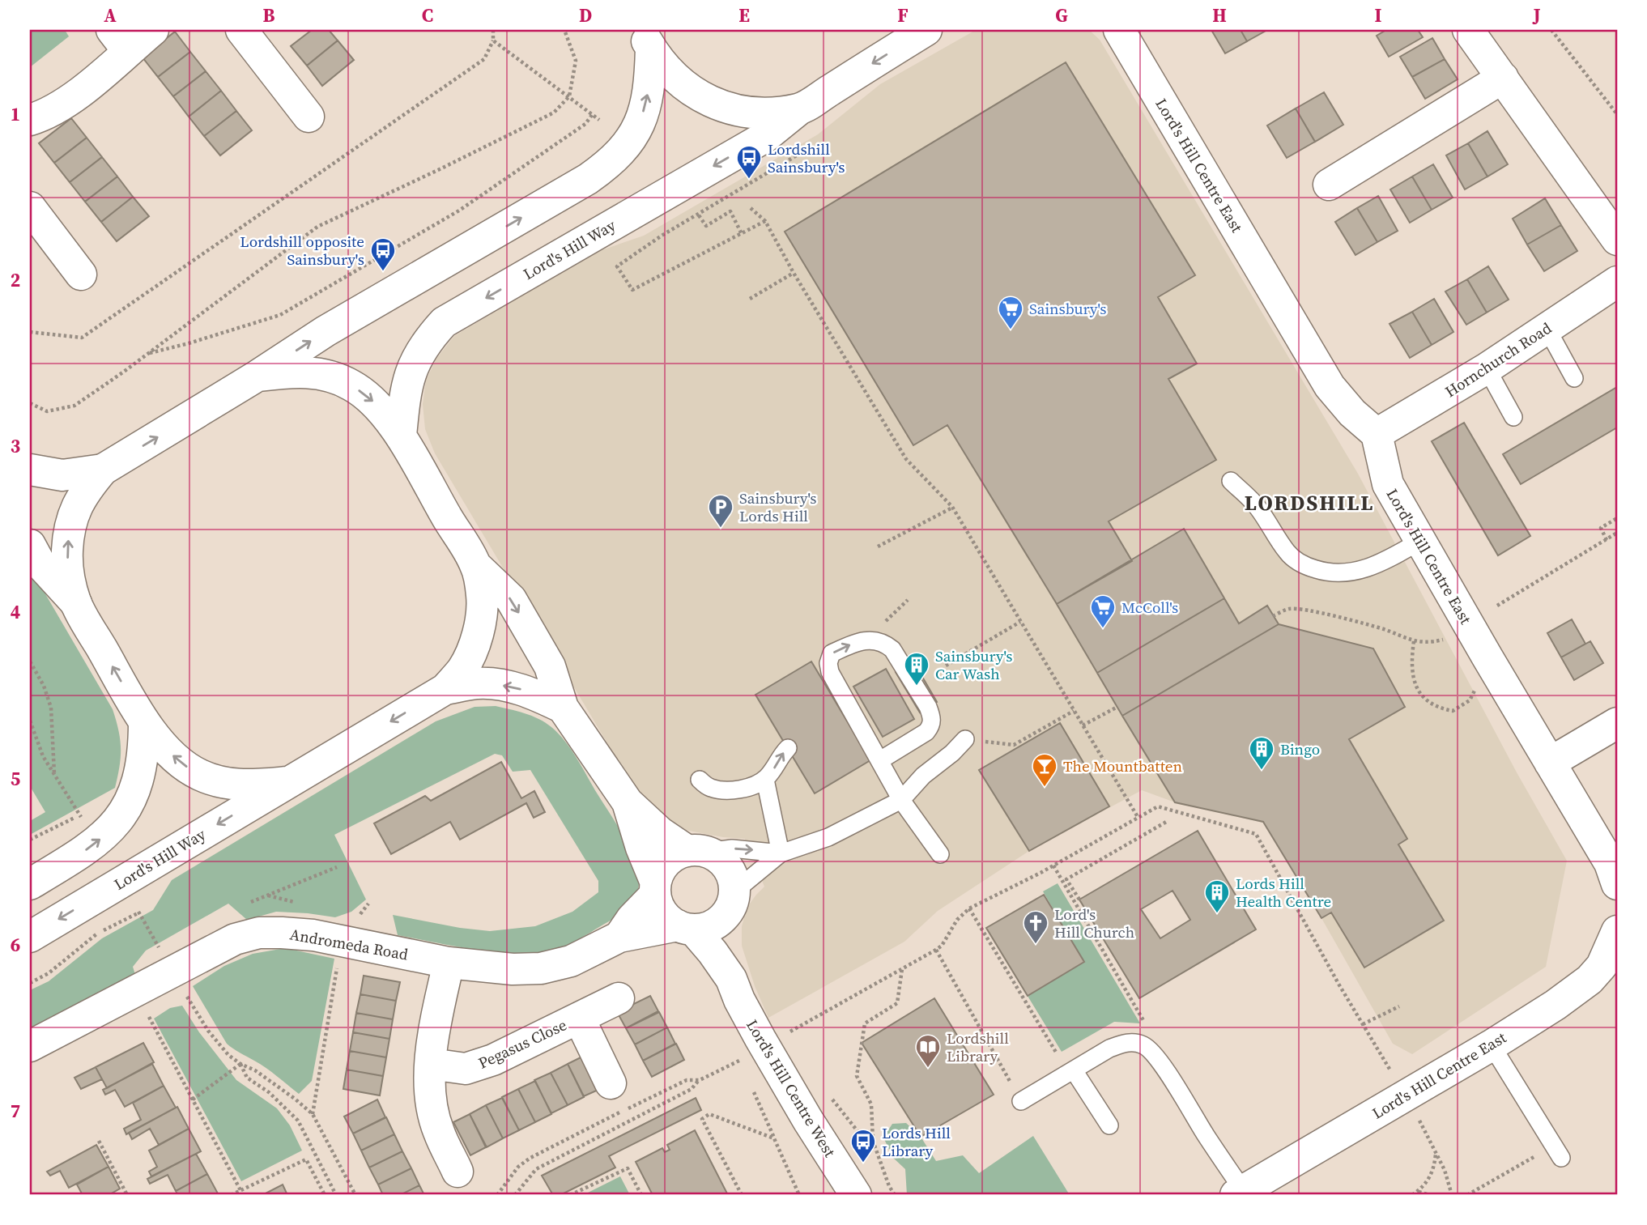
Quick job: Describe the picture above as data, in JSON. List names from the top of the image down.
{
  "streets": {
    "street": [
      "Lord's Hill Centre East",
      "Lord's Hill Way",
      "Hornchurch Road",
      "Andromeda Road",
      "Pegasus Close",
      "Lord's Hill Centre West"
    ]
  },
  "crossings": [
    ["Lord's Hill Centre East", "Hornchurch Road"],
    ["Andromeda Road", "Lord's Hill Centre West"]
  ],
  "districts": ["LORDSHILL"],
  "places": {
    "bus stop": ["Lordshill Sainsbury's", "Lordshill opposite Sainsbury's", "Lords Hill Library"],
    "supermarket": ["Sainsbury's", "McColl's"],
    "parking": ["Sainsbury's Lords Hill"],
    "building": ["Sainsbury's Car Wash", "Bingo", "Lords Hill Health Centre"],
    "bar": ["The Mountbatten"],
    "church": ["Lord's Hill Church"],
    "library": ["Lordshill Library"]
  },
  "grid": {
    "columns": [
      "A",
      "B",
      "C",
      "D",
      "E",
      "F",
      "G",
      "H",
      "I",
      "J"
    ],
    "rows": [
      "1",
      "2",
      "3",
      "4",
      "5",
      "6",
      "7"
    ]
  }
}
